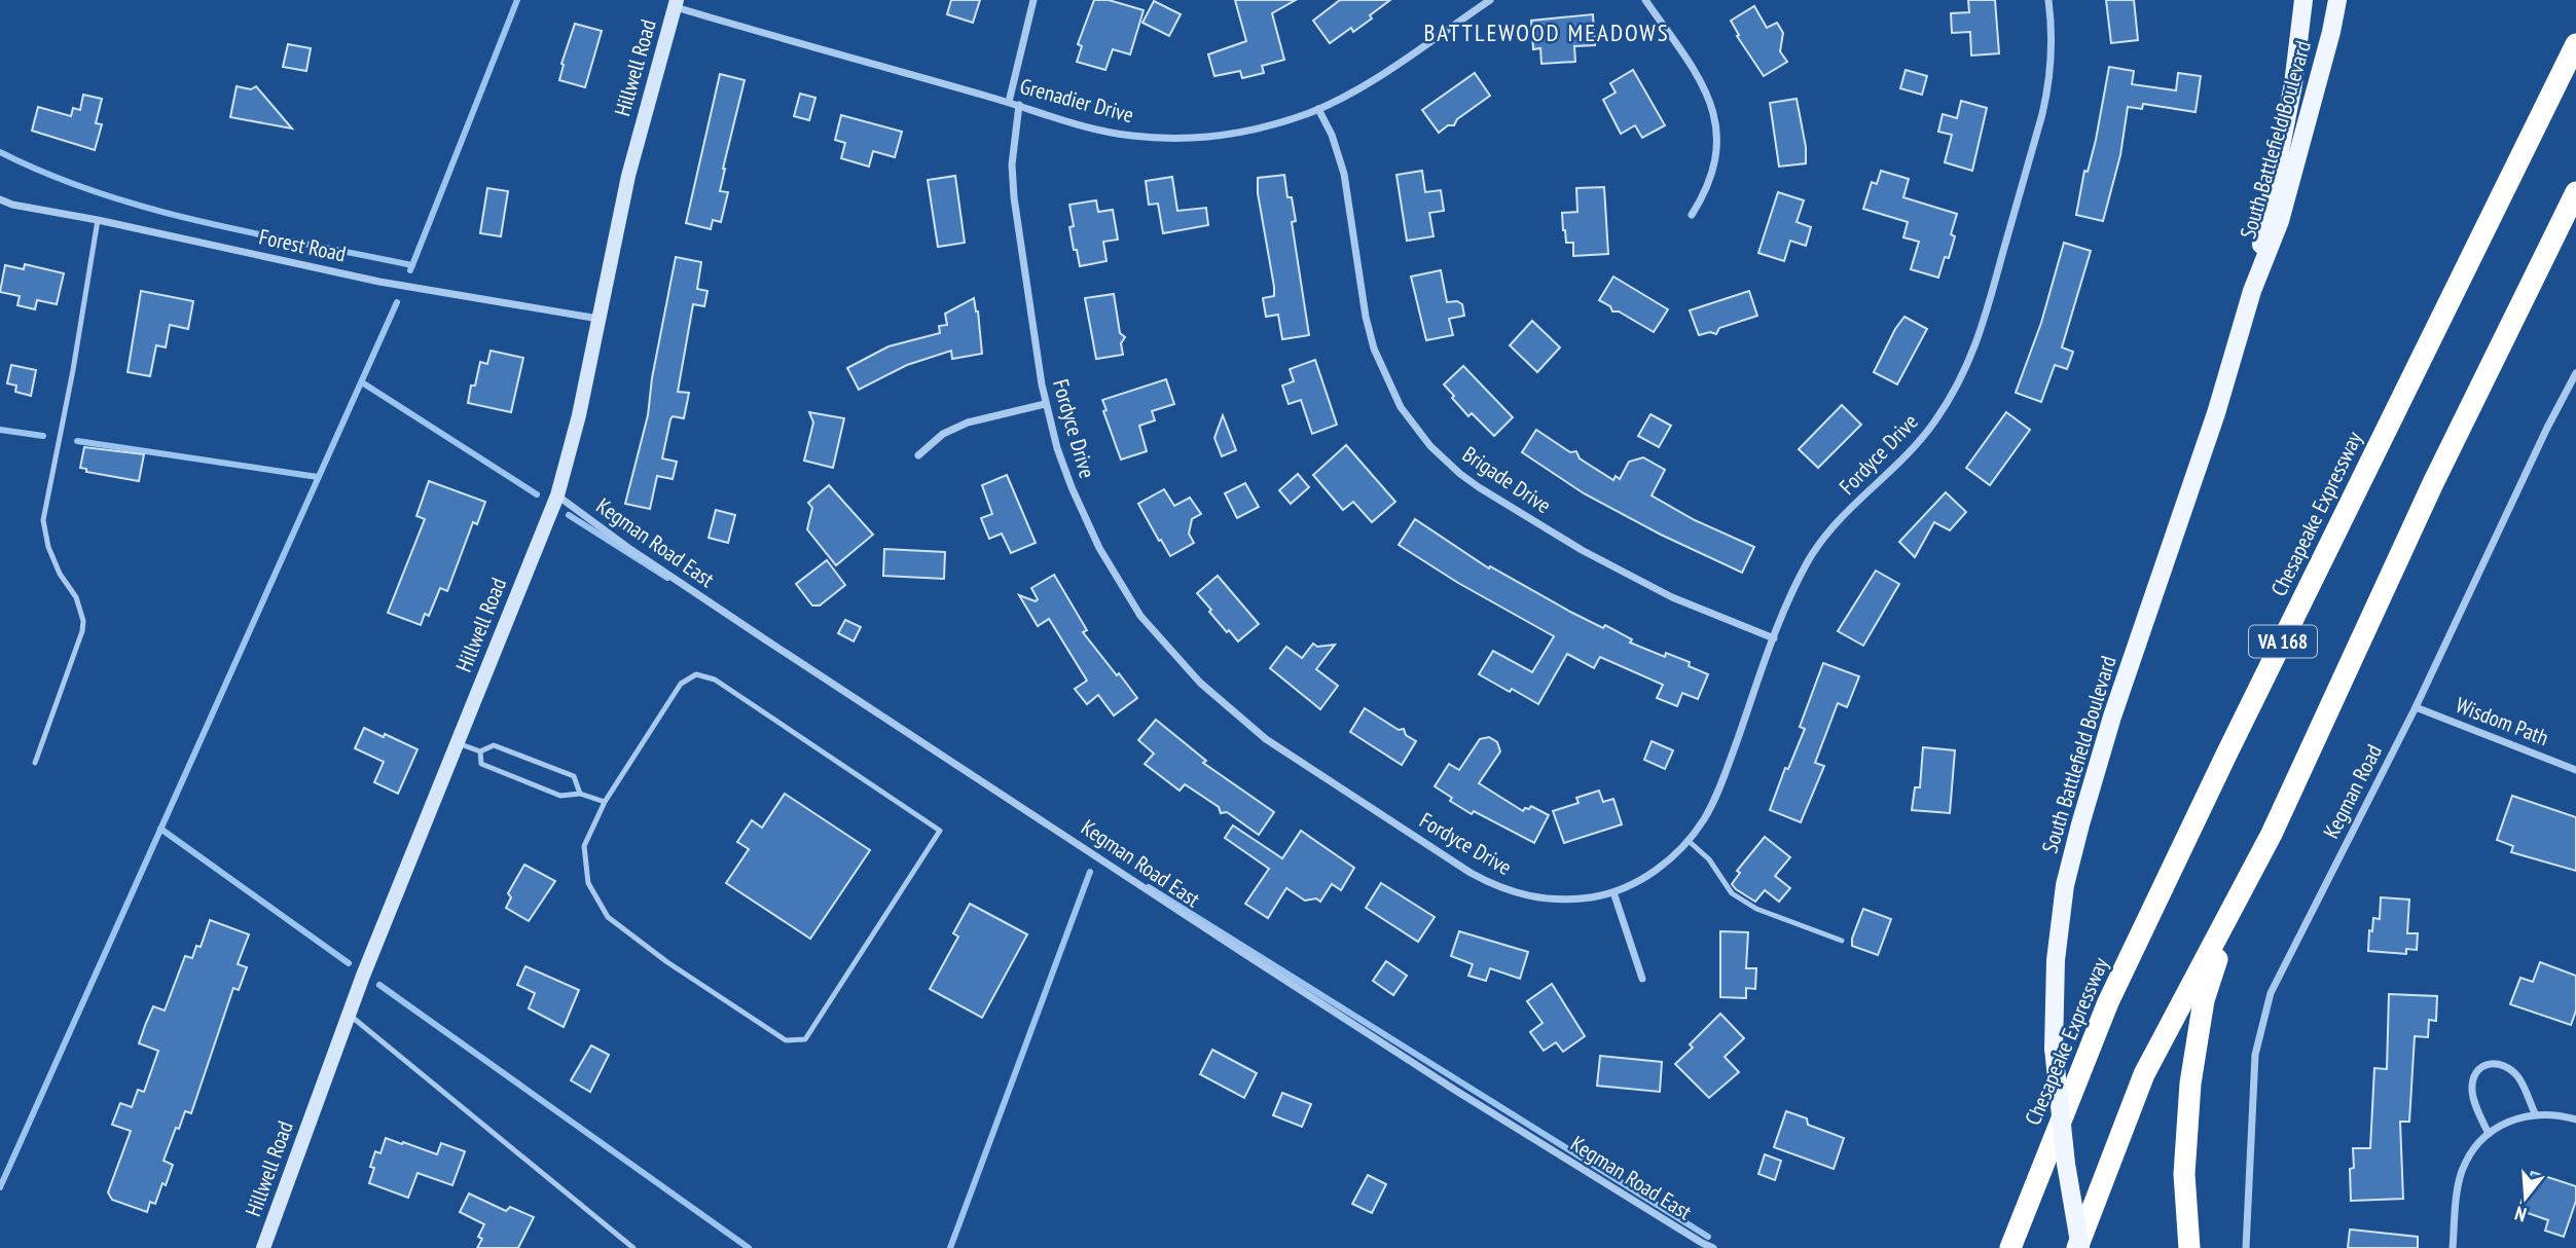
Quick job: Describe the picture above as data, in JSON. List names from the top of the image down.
{
  "streets": {
    "highway": ["Chesapeake Expressway", "VA 168"],
    "main road": ["South Battlefield Boulevard"],
    "street": [
      "Hillwell Road",
      "Grenadier Drive",
      "Forest Road",
      "Fordyce Drive",
      "Brigade Drive",
      "Kegman Road East",
      "Wisdom Path",
      "Kegman Road"
    ]
  },
  "crossings": [
    ["Hillwell Road", "Grenadier Drive"],
    ["Hillwell Road", "Forest Road"],
    ["Hillwell Road", "Kegman Road East"],
    ["Grenadier Drive", "Fordyce Drive"],
    ["Grenadier Drive", "Brigade Drive"],
    ["South Battlefield Boulevard", "VA 168"],
    ["Fordyce Drive", "Brigade Drive"],
    ["Wisdom Path", "Kegman Road"]
  ],
  "districts": ["BATTLEWOOD MEADOWS"],
  "north": "bottom"
}
